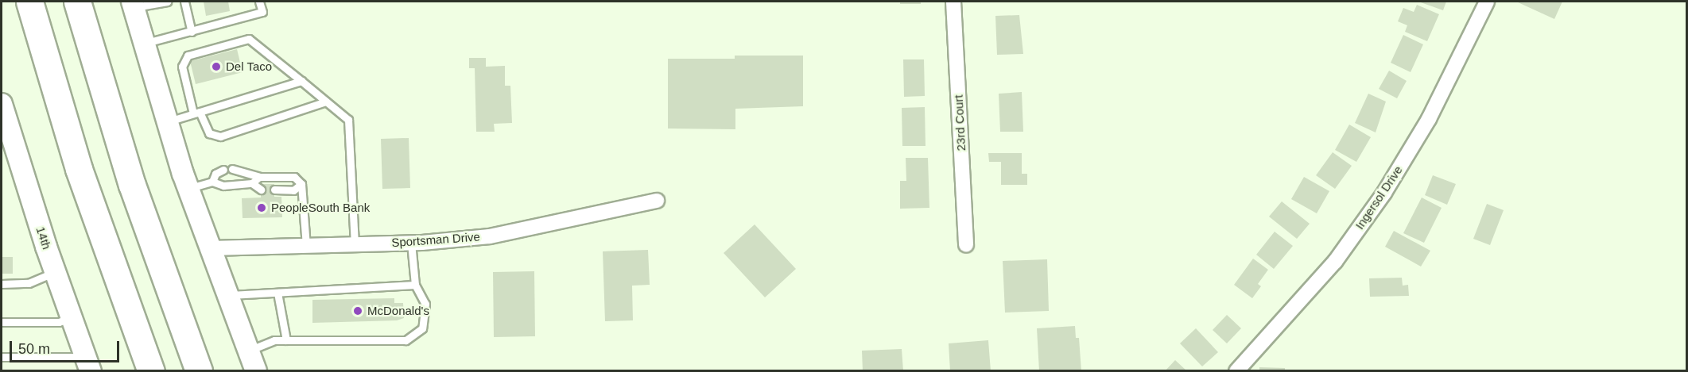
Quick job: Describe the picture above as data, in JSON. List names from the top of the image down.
{
  "streets": {
    "street": [
      "23rd Court",
      "Ingersol Drive",
      "14th",
      "Sportsman Drive"
    ]
  },
  "places": ["Del Taco", "PeopleSouth Bank", "McDonald's"],
  "scale_bar": "50 m"
}
